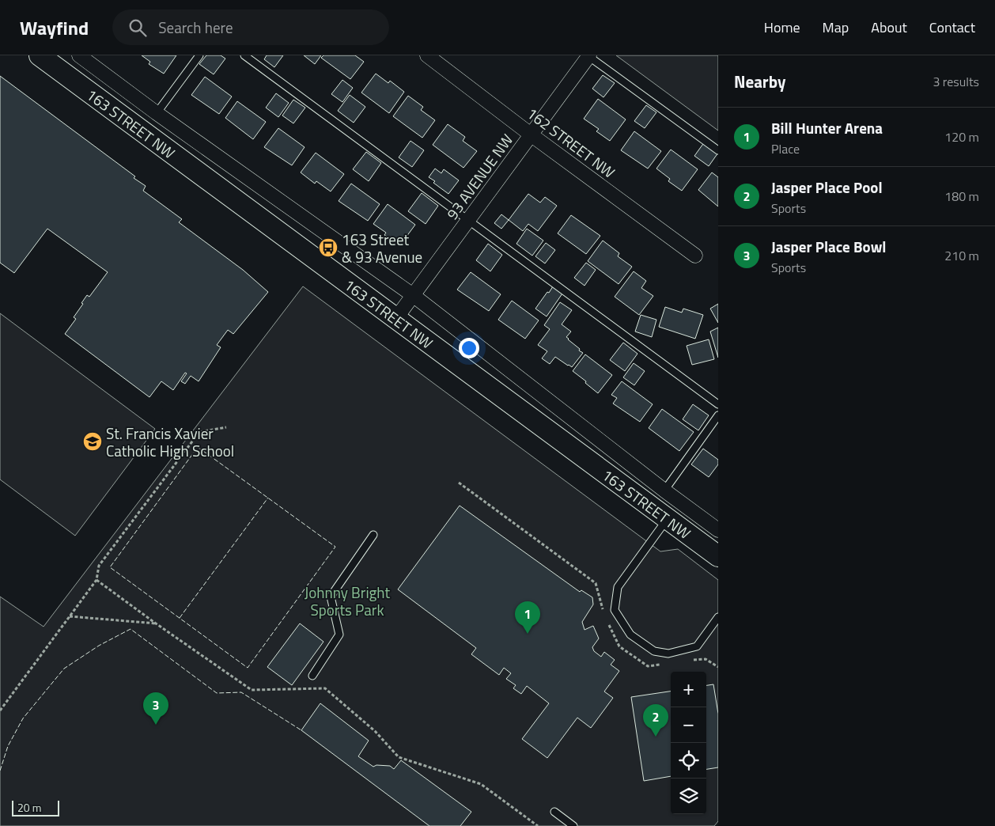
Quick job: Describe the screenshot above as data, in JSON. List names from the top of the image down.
{
  "streets": {
    "main road": ["163 STREET NW"],
    "street": ["162 STREET NW", "93 AVENUE NW"]
  },
  "crossings": [
    ["163 STREET NW", "93 AVENUE NW"],
    ["162 STREET NW", "93 AVENUE NW"]
  ],
  "parks": ["Johnny Bright Sports Park"],
  "places": {
    "bus stop": ["163 Street & 93 Avenue"],
    "school or university": ["St. Francis Xavier Catholic High School"]
  },
  "scale_bar": "20 m",
  "page": {
    "header": "Wayfind",
    "search": "Search here",
    "nav": [
      "Home",
      "Map",
      "About",
      "Contact"
    ],
    "heading": ["Nearby", "3 results"],
    "list": [
      {
        "mark": "1",
        "name": "Bill Hunter Arena",
        "note": "Place",
        "value": "120 m"
      },
      {
        "mark": "2",
        "name": "Jasper Place Pool",
        "note": "Sports",
        "value": "180 m"
      },
      {
        "mark": "3",
        "name": "Jasper Place Bowl",
        "note": "Sports",
        "value": "210 m"
      }
    ],
    "pins": ["1", "3", "2"],
    "map_buttons": ["+", "−"],
    "scale": "20 m"
  }
}
